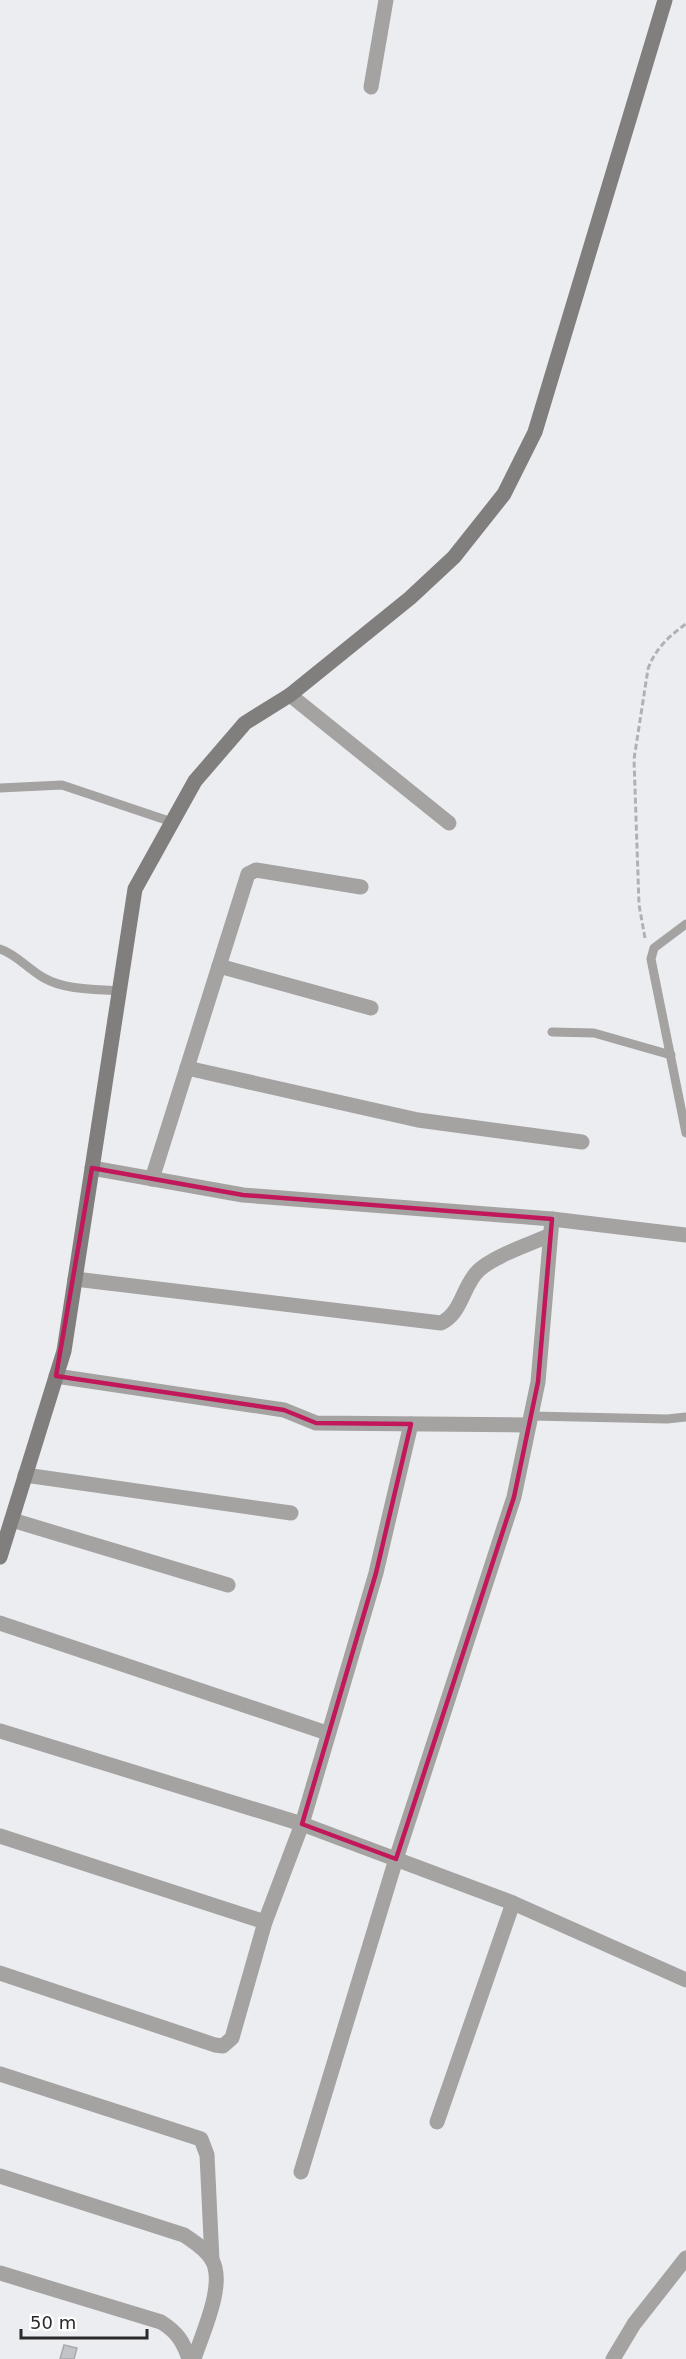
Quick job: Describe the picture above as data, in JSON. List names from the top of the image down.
{
  "scale_bar": "50 m"
}
